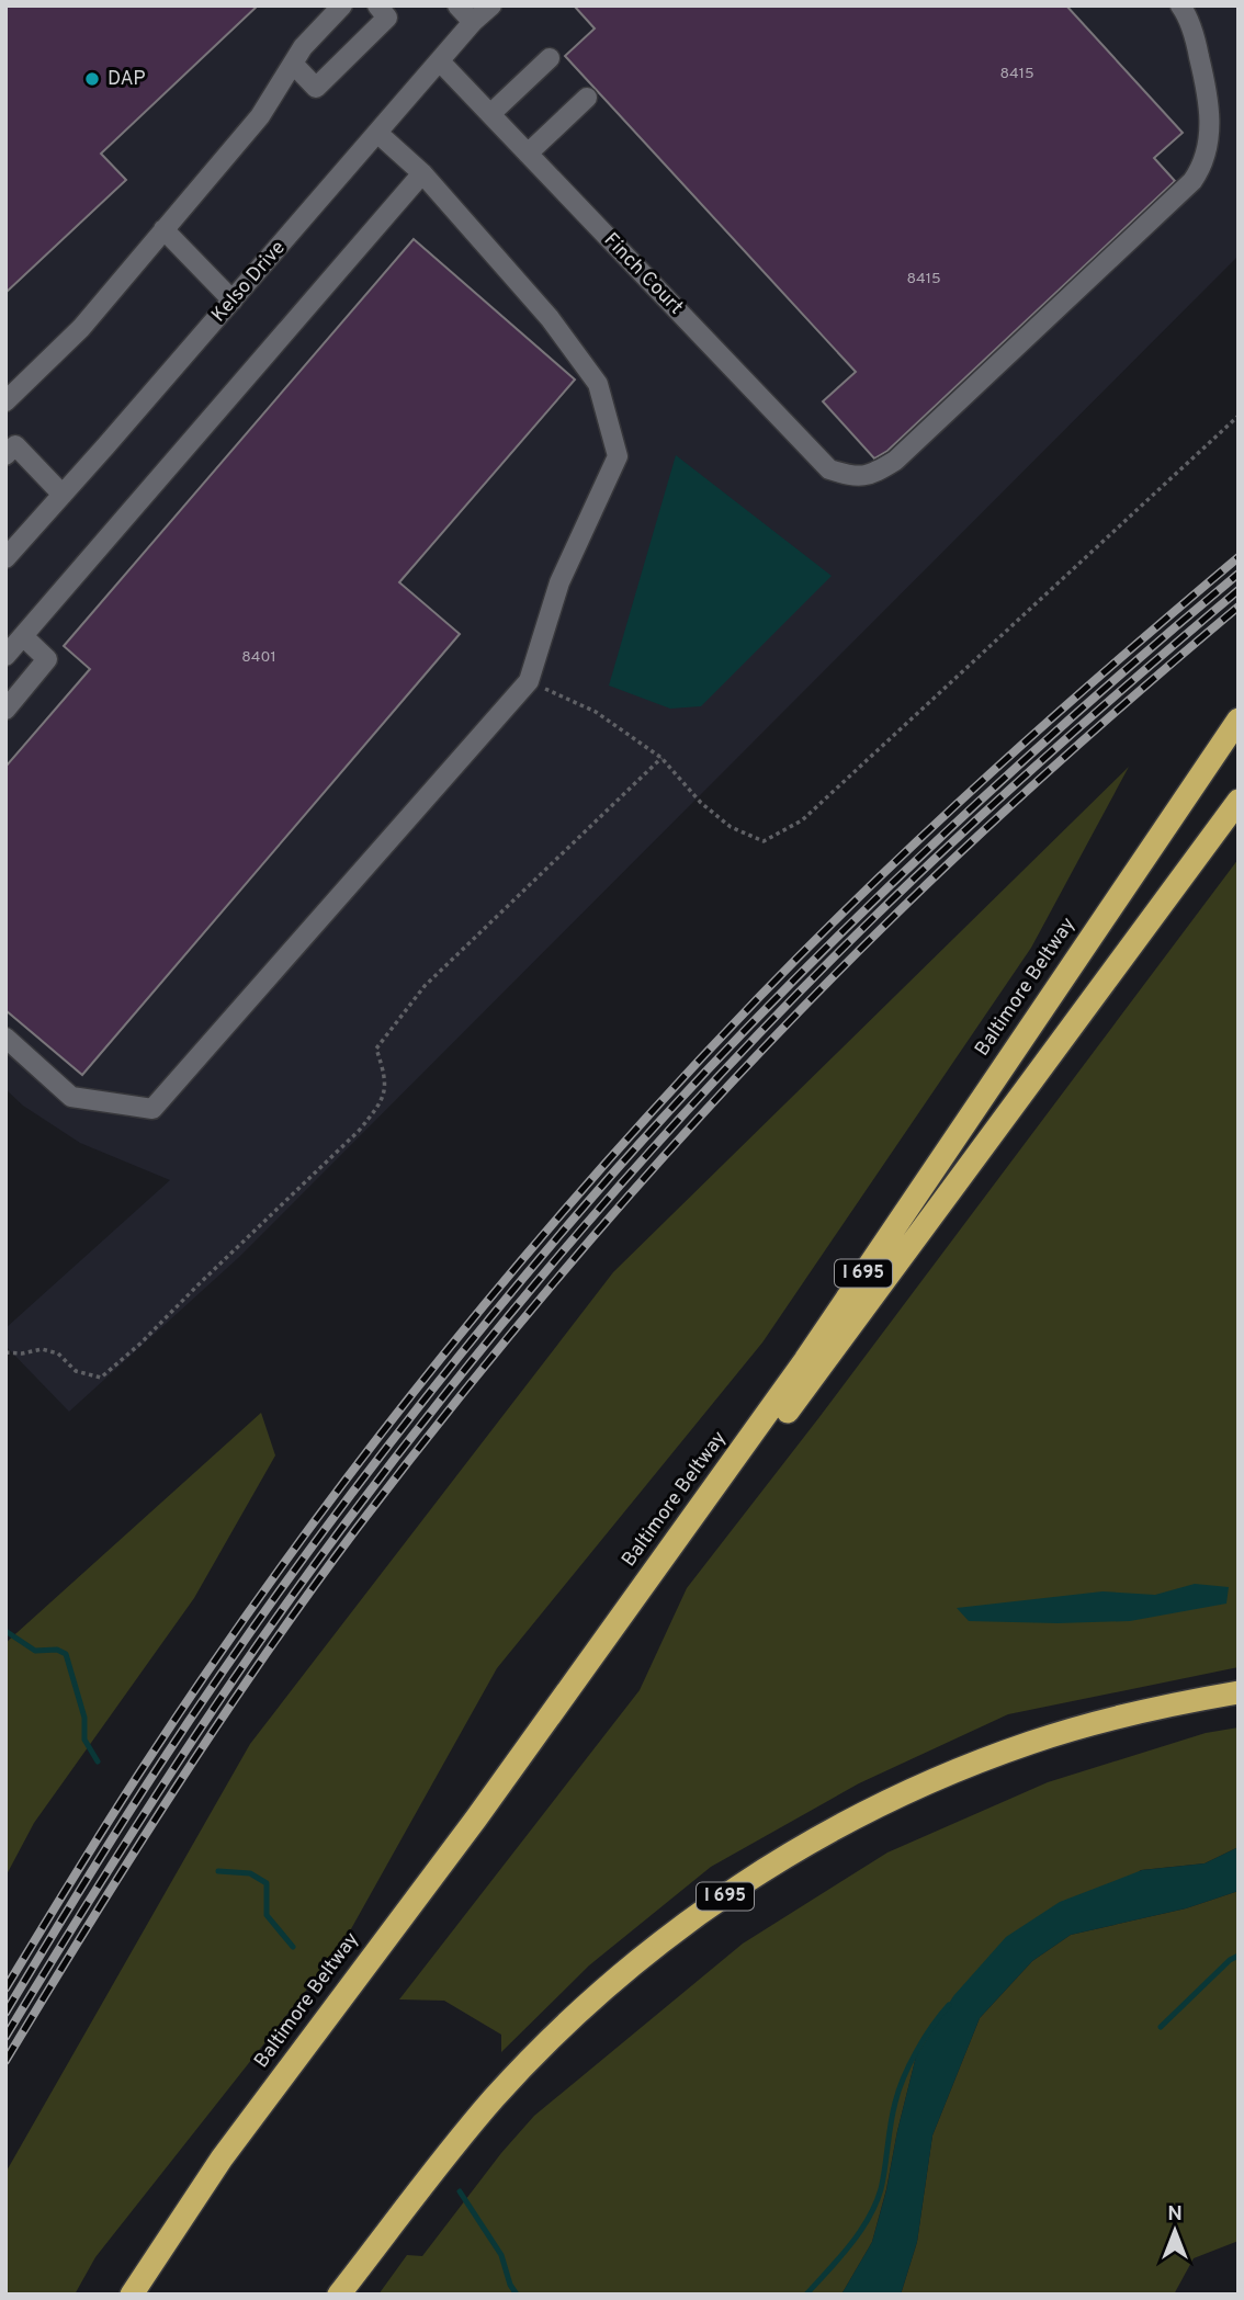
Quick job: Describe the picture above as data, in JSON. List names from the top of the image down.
{
  "streets": {
    "highway": ["Baltimore Beltway", "I 695"],
    "street": ["Finch Court", "Kelso Drive"]
  },
  "crossings": [
    ["Finch Court", "Kelso Drive"]
  ],
  "places": ["DAP"],
  "house_numbers": ["8415", "8415", "8401"],
  "north": "top"
}
